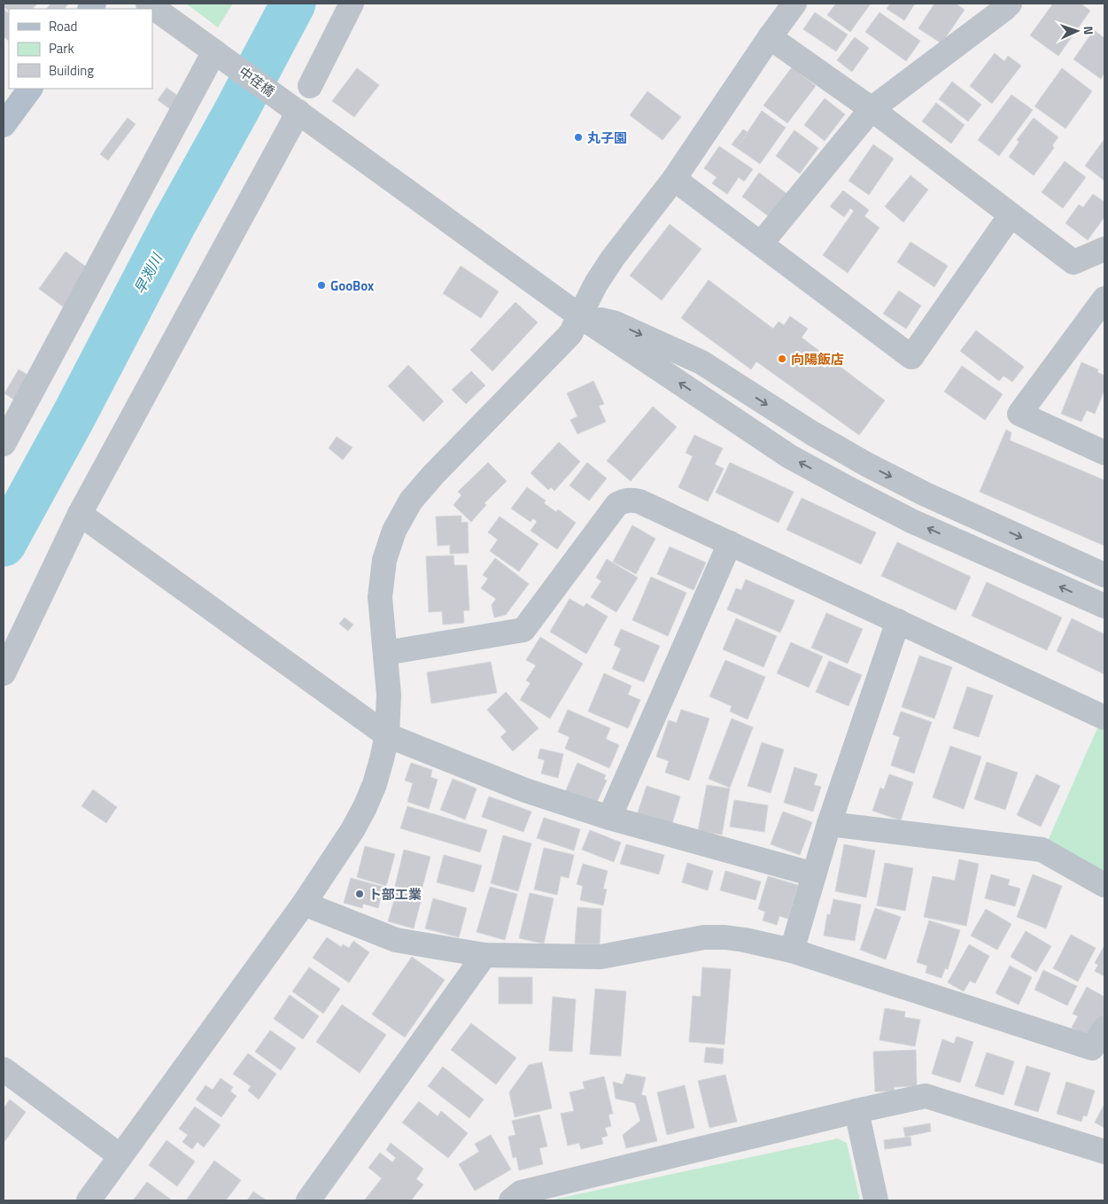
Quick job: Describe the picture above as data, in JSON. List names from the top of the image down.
{
  "streets": {
    "street": ["中荏橋"]
  },
  "water": ["早渕川"],
  "places": [
    "丸子園",
    "GooBox",
    "向陽飯店",
    "ト部工業"
  ],
  "legend": ["Road", "Park", "Building"],
  "north": "right"
}
